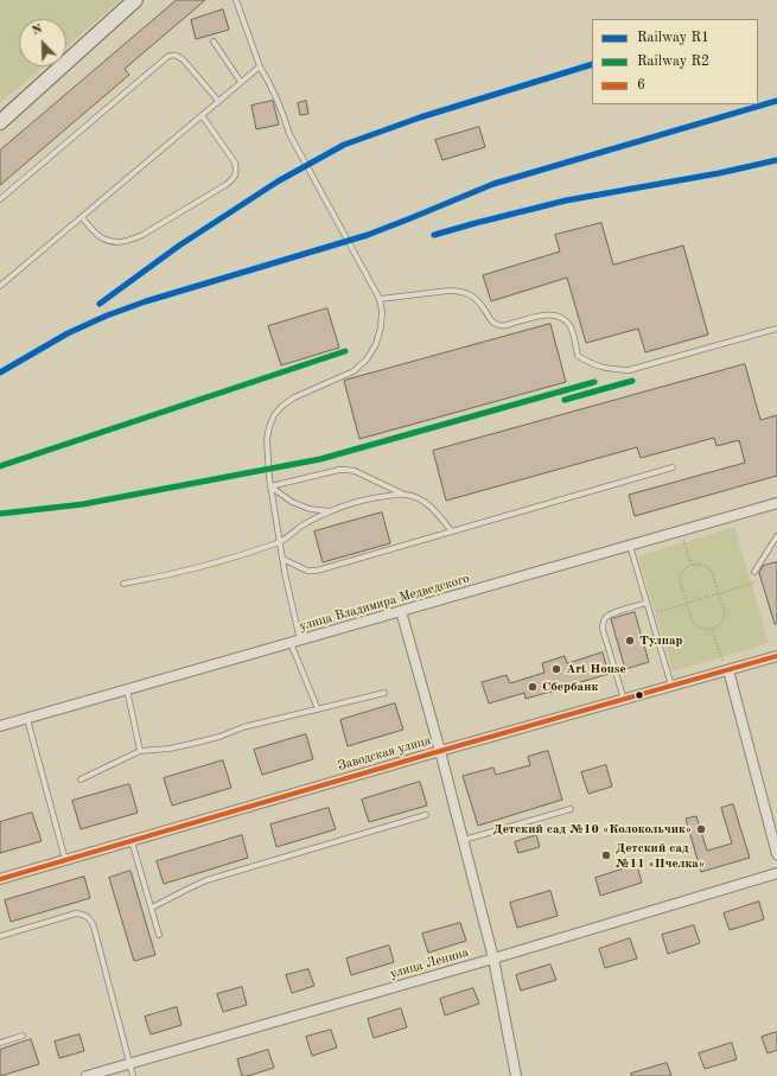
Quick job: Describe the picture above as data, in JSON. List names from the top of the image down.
{
  "streets": {
    "street": ["улица Владимира Медведского", "Заводская улица", "улица Ленина"]
  },
  "places": [
    "Тулпар",
    "Art House",
    "Сбербанк",
    "Детский сад №10 «Колокольчик»",
    "Детский сад №11 «Пчелка»"
  ],
  "lines": ["rail line R1", "rail line R2", "transit line 6"],
  "legend": ["Railway R1", "Railway R2", "6"],
  "north": "top left"
}
